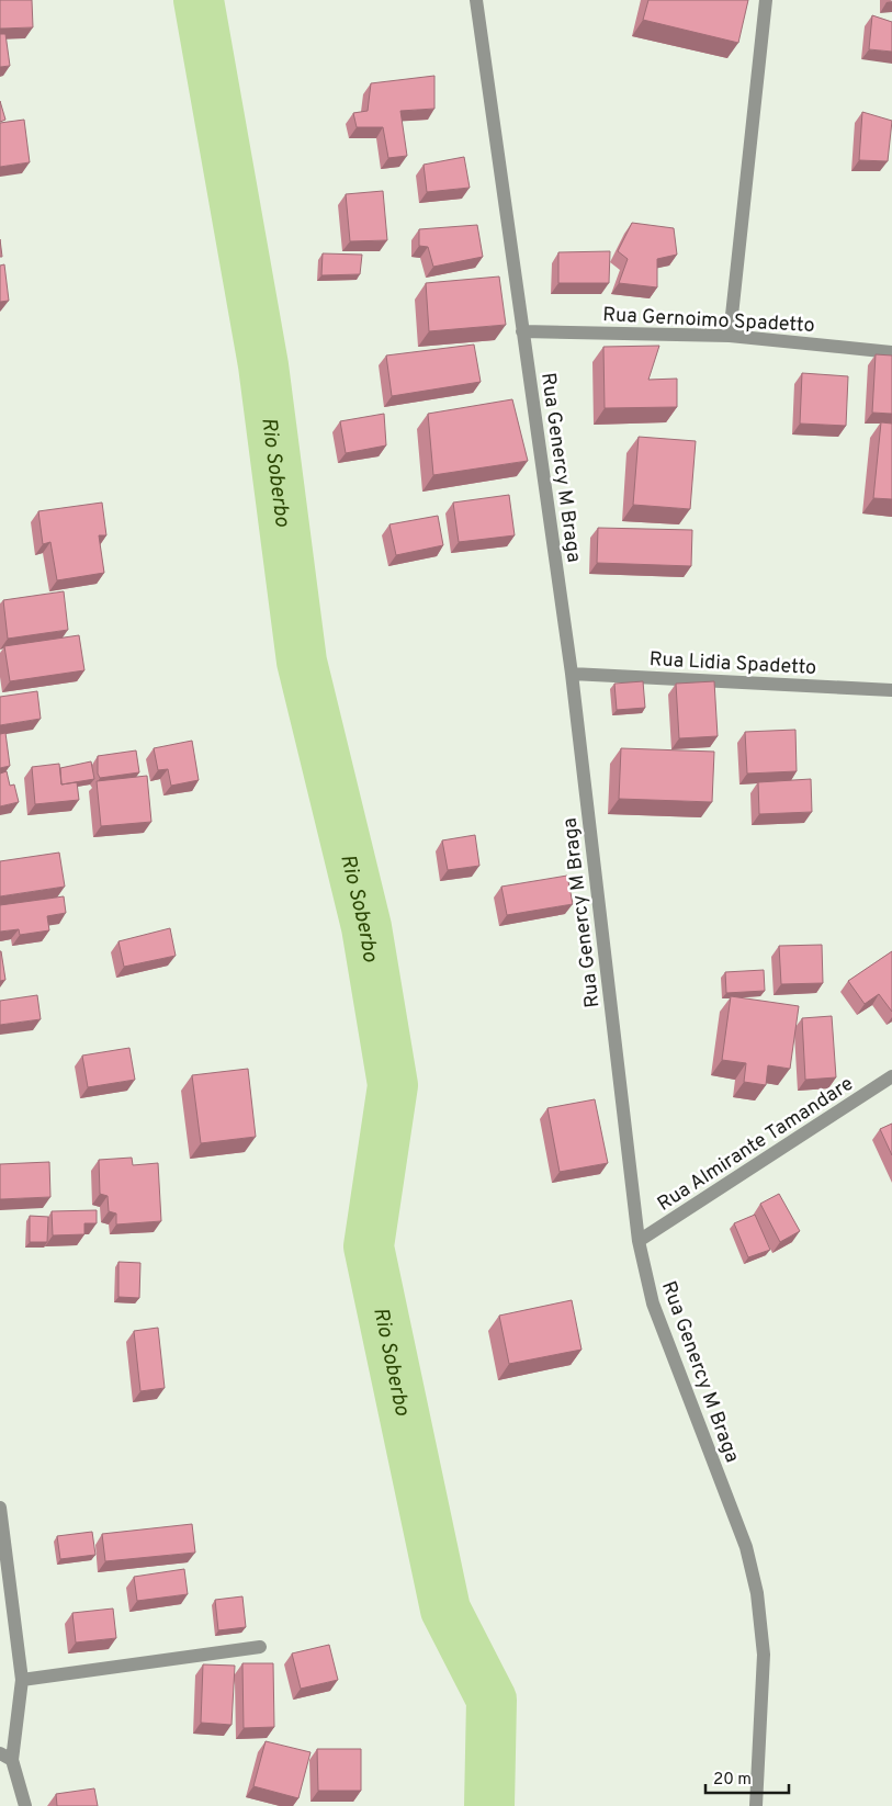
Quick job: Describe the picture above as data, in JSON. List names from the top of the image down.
{
  "streets": {
    "street": [
      "Rua Gernoimo Spadetto",
      "Rua Genercy M Braga",
      "Rua Lidia Spadetto",
      "Rua Almirante Tamandare"
    ]
  },
  "crossings": [
    ["Rua Gernoimo Spadetto", "Rua Genercy M Braga"],
    ["Rua Genercy M Braga", "Rua Lidia Spadetto"],
    ["Rua Genercy M Braga", "Rua Almirante Tamandare"]
  ],
  "water": ["Rio Soberbo"],
  "scale_bar": "20 m"
}
